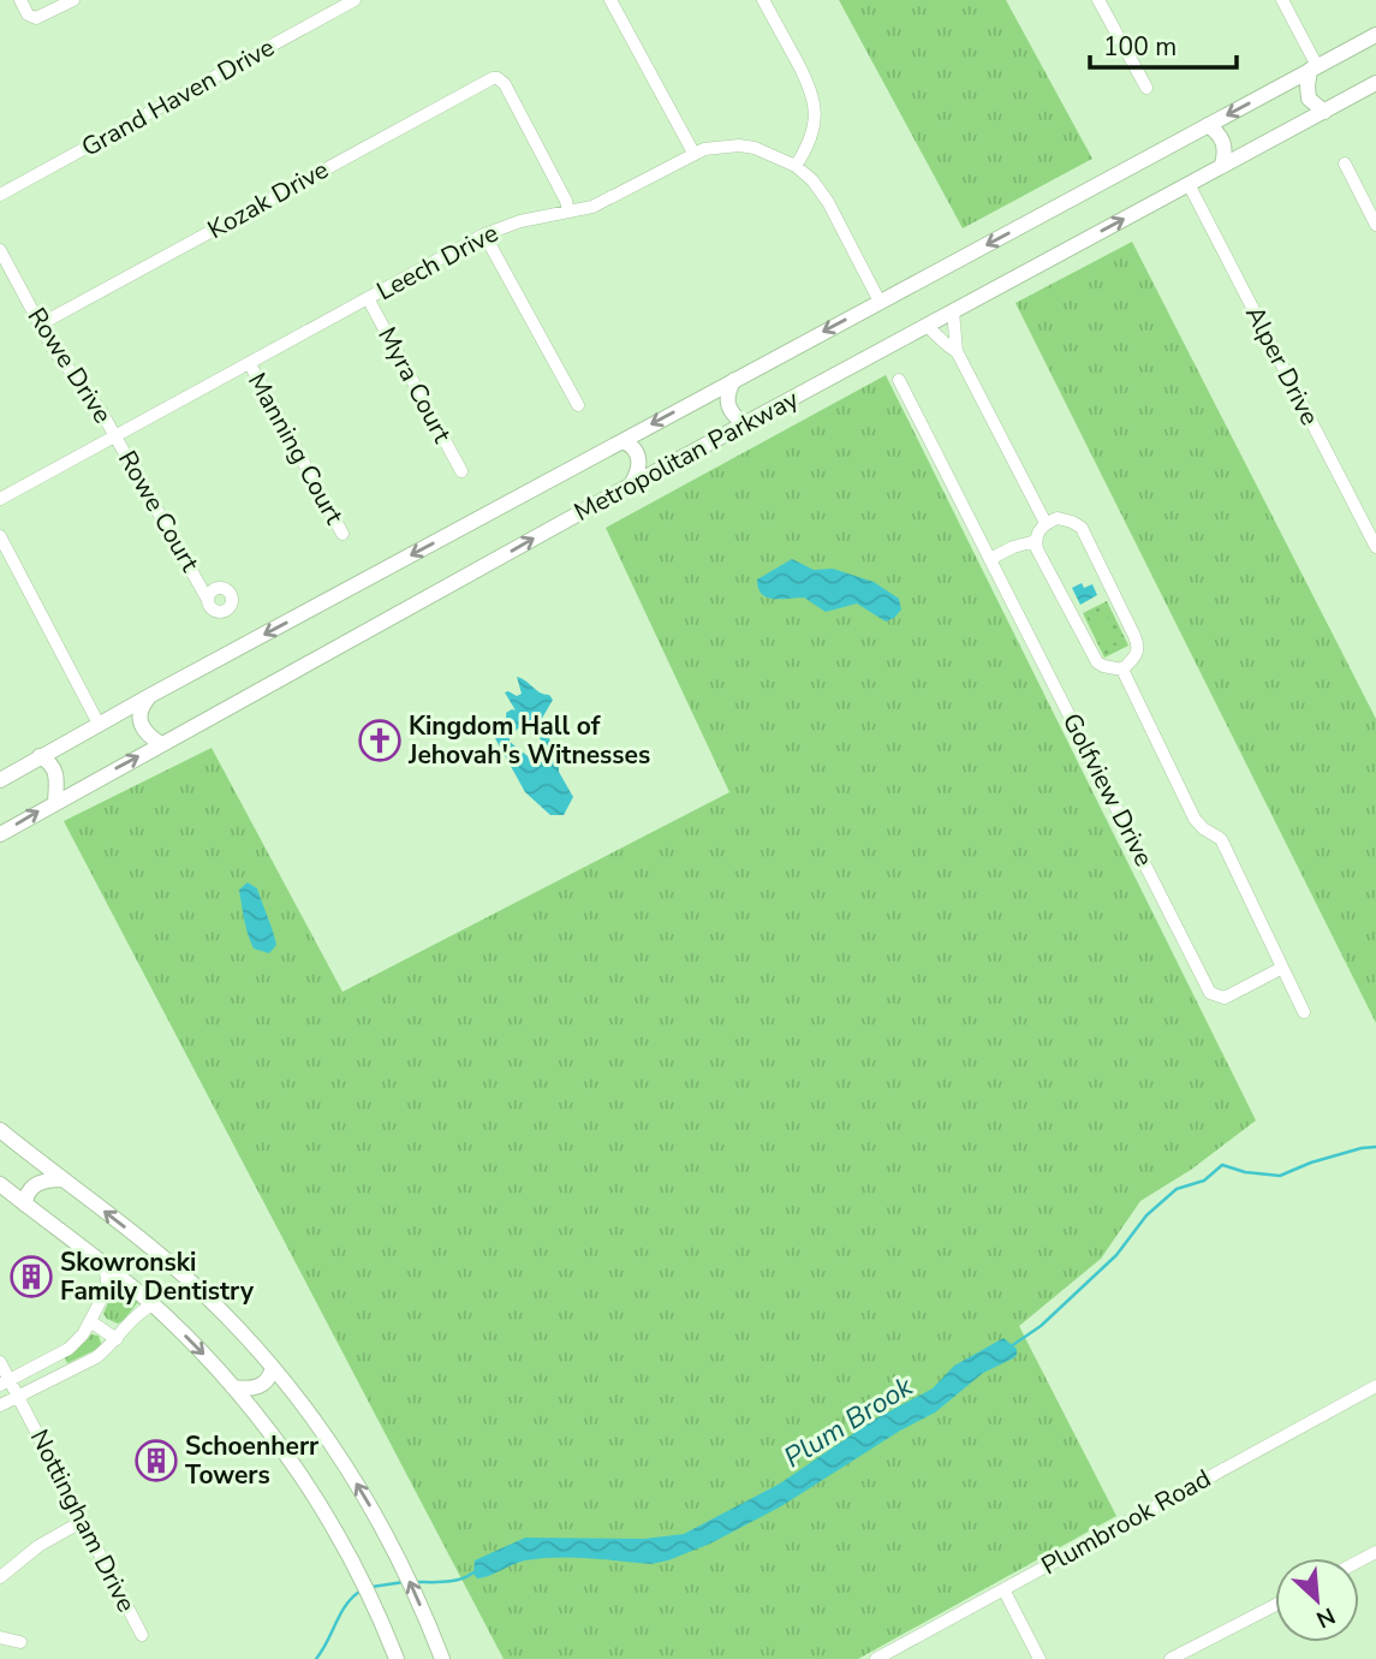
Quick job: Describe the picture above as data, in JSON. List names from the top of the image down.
{
  "streets": {
    "main road": ["Metropolitan Parkway"],
    "street": [
      "Grand Haven Drive",
      "Kozak Drive",
      "Leech Drive",
      "Rowe Drive",
      "Alper Drive",
      "Myra Court",
      "Manning Court",
      "Rowe Court",
      "Golfview Drive",
      "Nottingham Drive",
      "Plumbrook Road"
    ]
  },
  "crossings": [
    ["Kozak Drive", "Leech Drive"],
    ["Kozak Drive", "Rowe Drive"],
    ["Leech Drive", "Rowe Drive"],
    ["Leech Drive", "Myra Court"],
    ["Leech Drive", "Manning Court"],
    ["Leech Drive", "Metropolitan Parkway"],
    ["Leech Drive", "Rowe Court"],
    ["Rowe Drive", "Rowe Court"],
    ["Alper Drive", "Metropolitan Parkway"]
  ],
  "water": ["Plum Brook"],
  "places": {
    "church": ["Kingdom Hall of Jehovah's Witnesses"],
    "building": ["Skowronski Family Dentistry", "Schoenherr Towers"]
  },
  "scale_bar": "100 m",
  "north": "bottom right"
}
